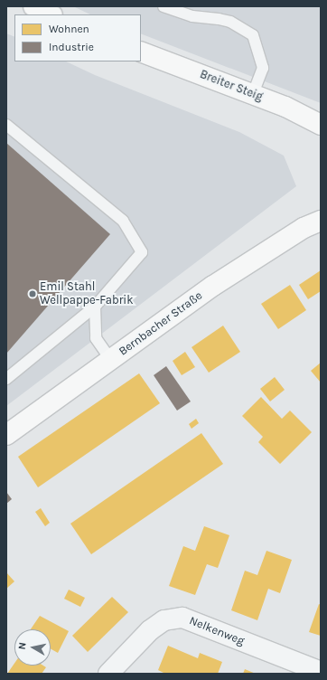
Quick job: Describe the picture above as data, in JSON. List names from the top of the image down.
{
  "streets": {
    "street": ["Breiter Steig", "Bernbacher Straße", "Nelkenweg"]
  },
  "places": ["Emil Stahl Wellpappe-Fabrik"],
  "legend": ["Wohnen", "Industrie"],
  "north": "left"
}
